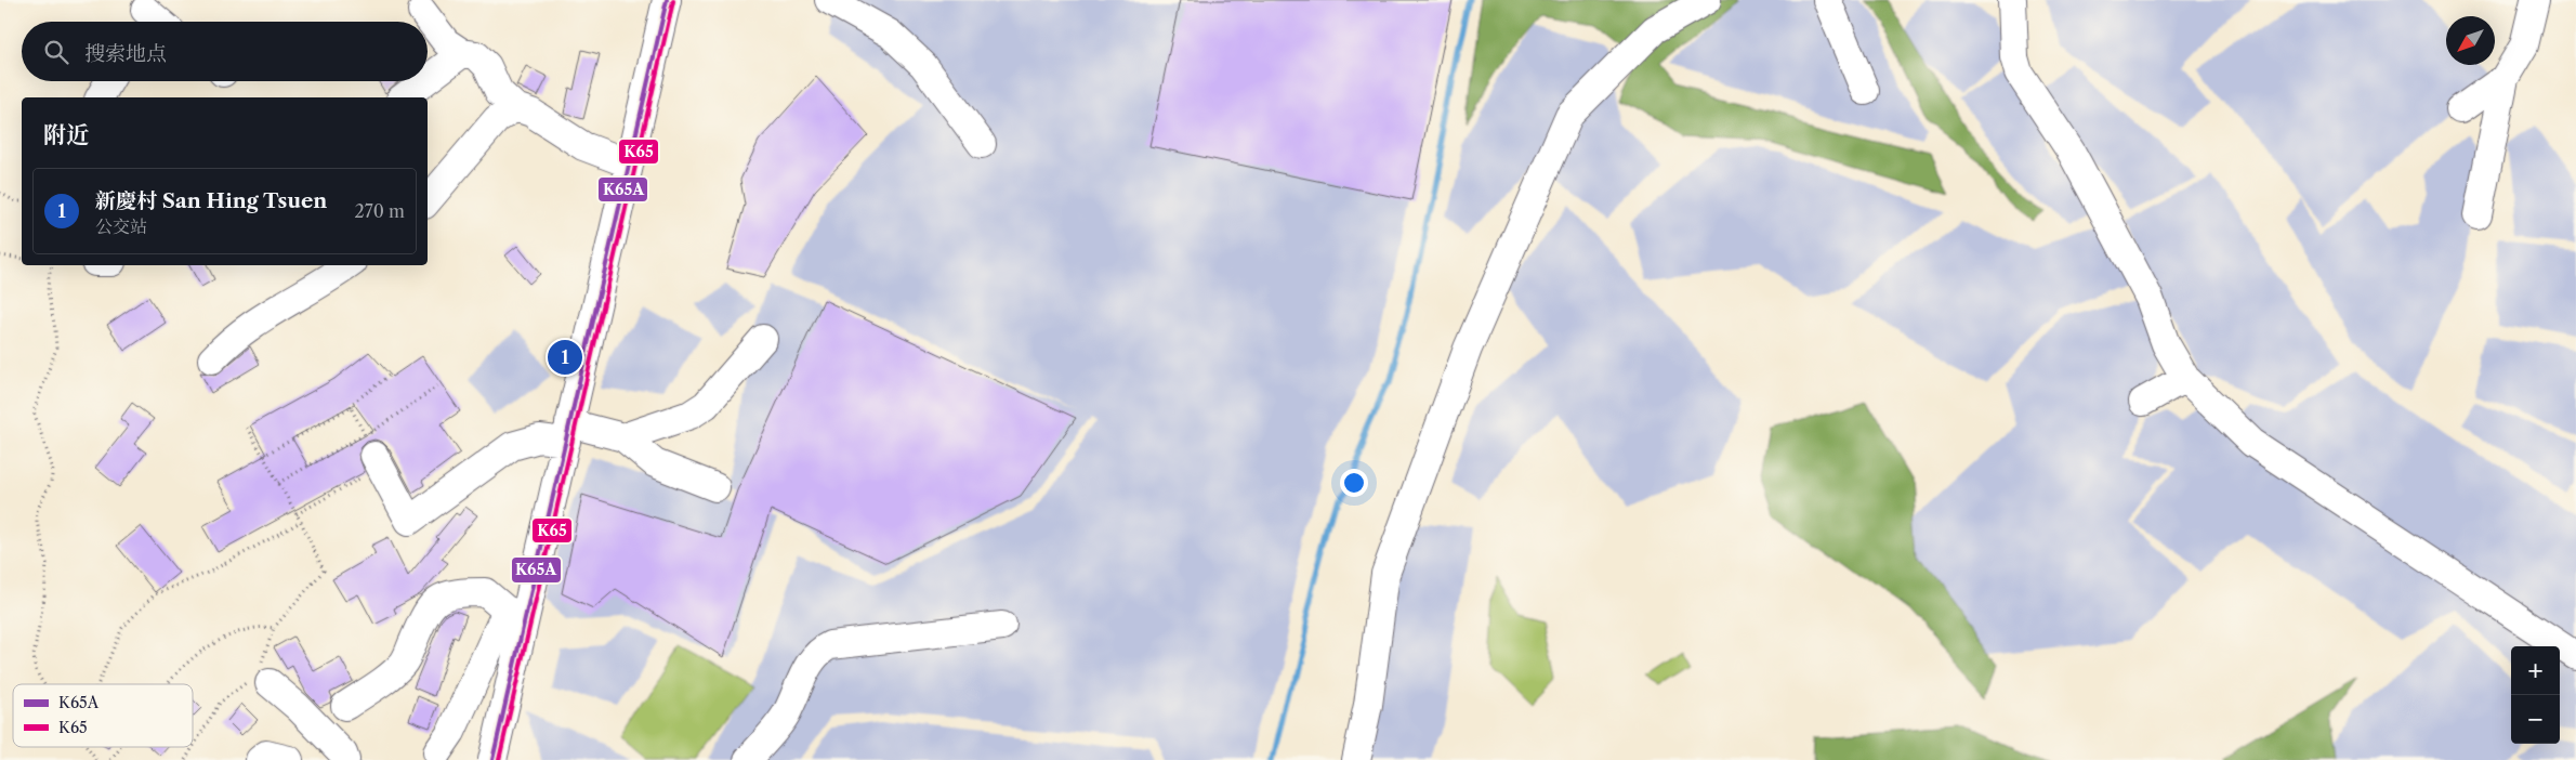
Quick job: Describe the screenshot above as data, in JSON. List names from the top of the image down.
{
  "lines": ["transit line K65A", "transit line K65"],
  "legend": ["K65A", "K65"],
  "north": "bottom left",
  "page": {
    "search": "搜索地点",
    "heading": "附近",
    "list": [
      {
        "mark": "1",
        "name": "新慶村 San Hing Tsuen",
        "note": "公交站",
        "value": "270 m"
      }
    ],
    "pins": "1",
    "map_buttons": ["+", "−"]
  }
}
